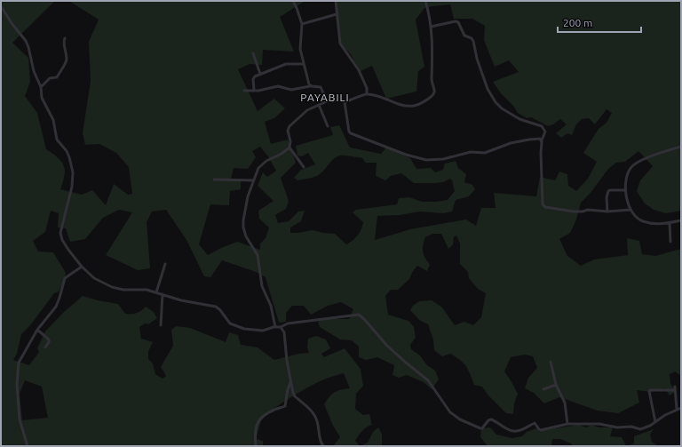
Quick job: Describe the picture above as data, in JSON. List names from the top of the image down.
{
  "districts": ["PAYABILI"],
  "scale_bar": "200 m"
}
